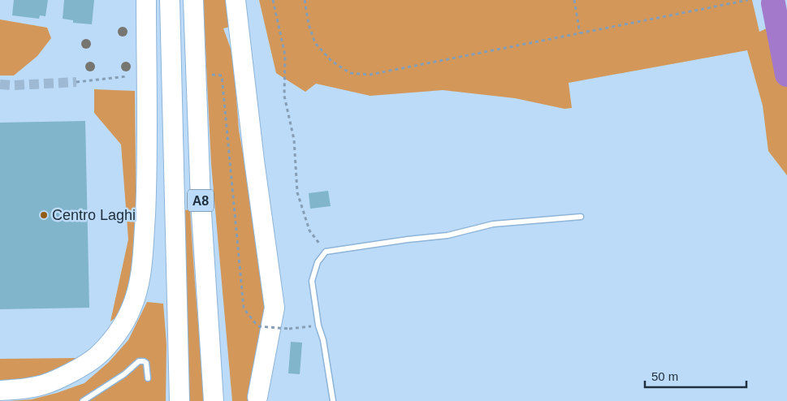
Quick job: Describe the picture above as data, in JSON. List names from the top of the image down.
{
  "streets": {
    "highway": ["A8"]
  },
  "places": ["Centro Laghi"],
  "scale_bar": "50 m"
}
